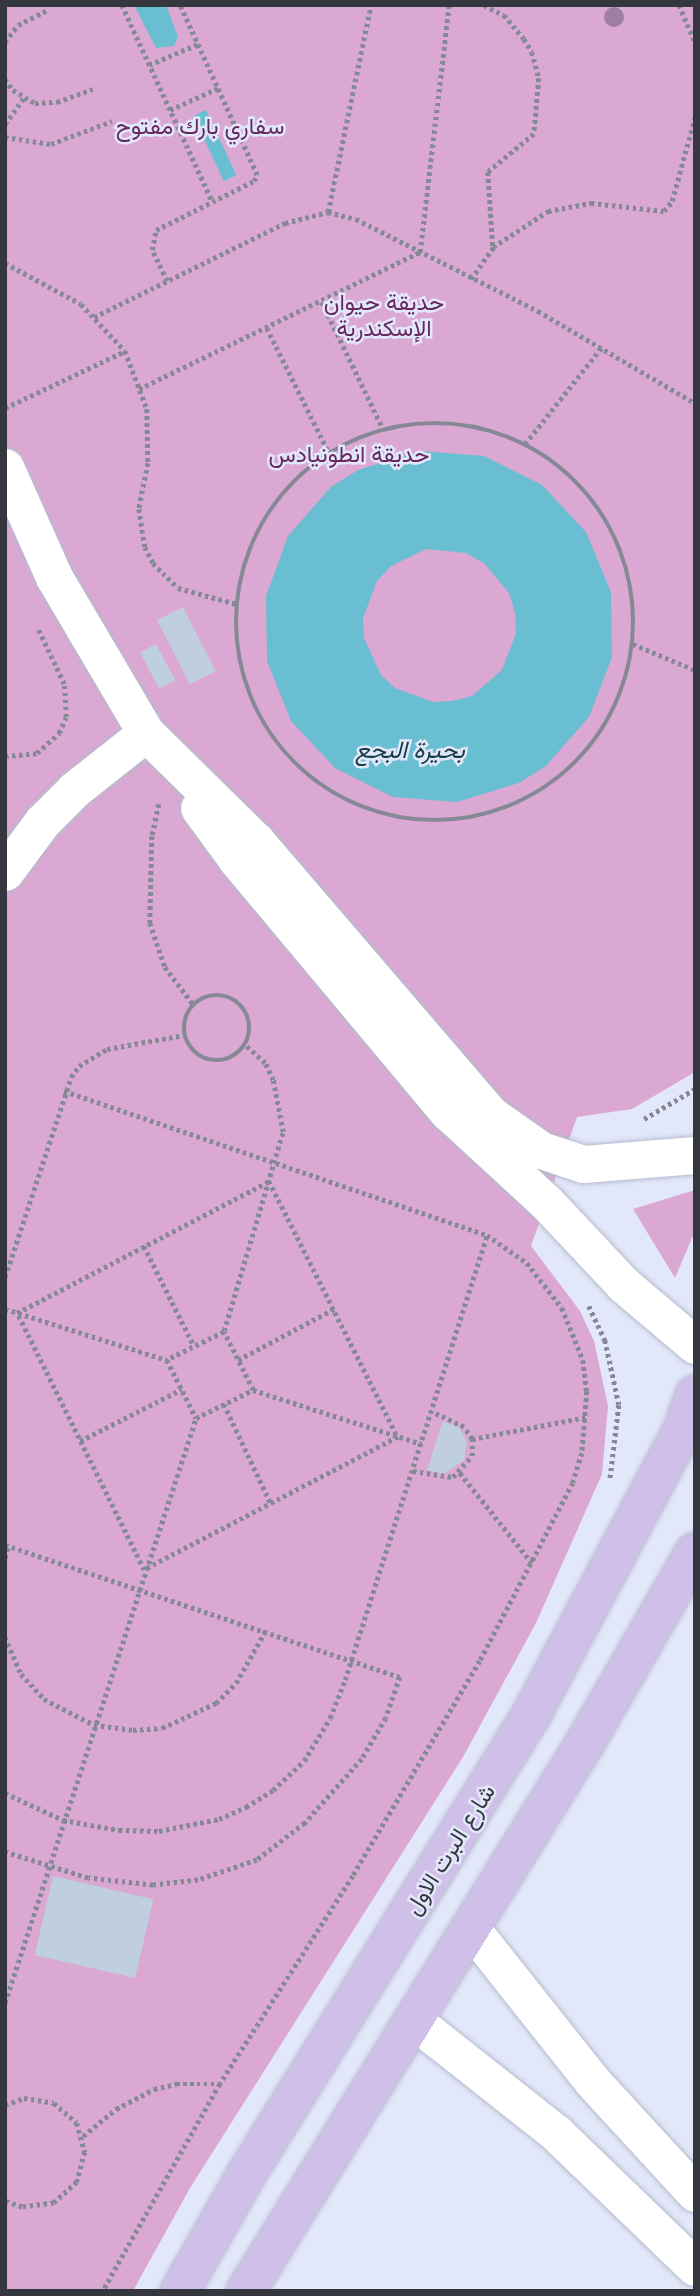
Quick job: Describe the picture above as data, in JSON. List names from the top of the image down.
{
  "streets": {
    "main road": ["شارع البرت الاول"]
  },
  "water": ["بحيرة البجع"],
  "parks": ["سفاري بارك مفتوح", "حديقة حيوان الإسكندرية", "حديقة انطونيادس"]
}
